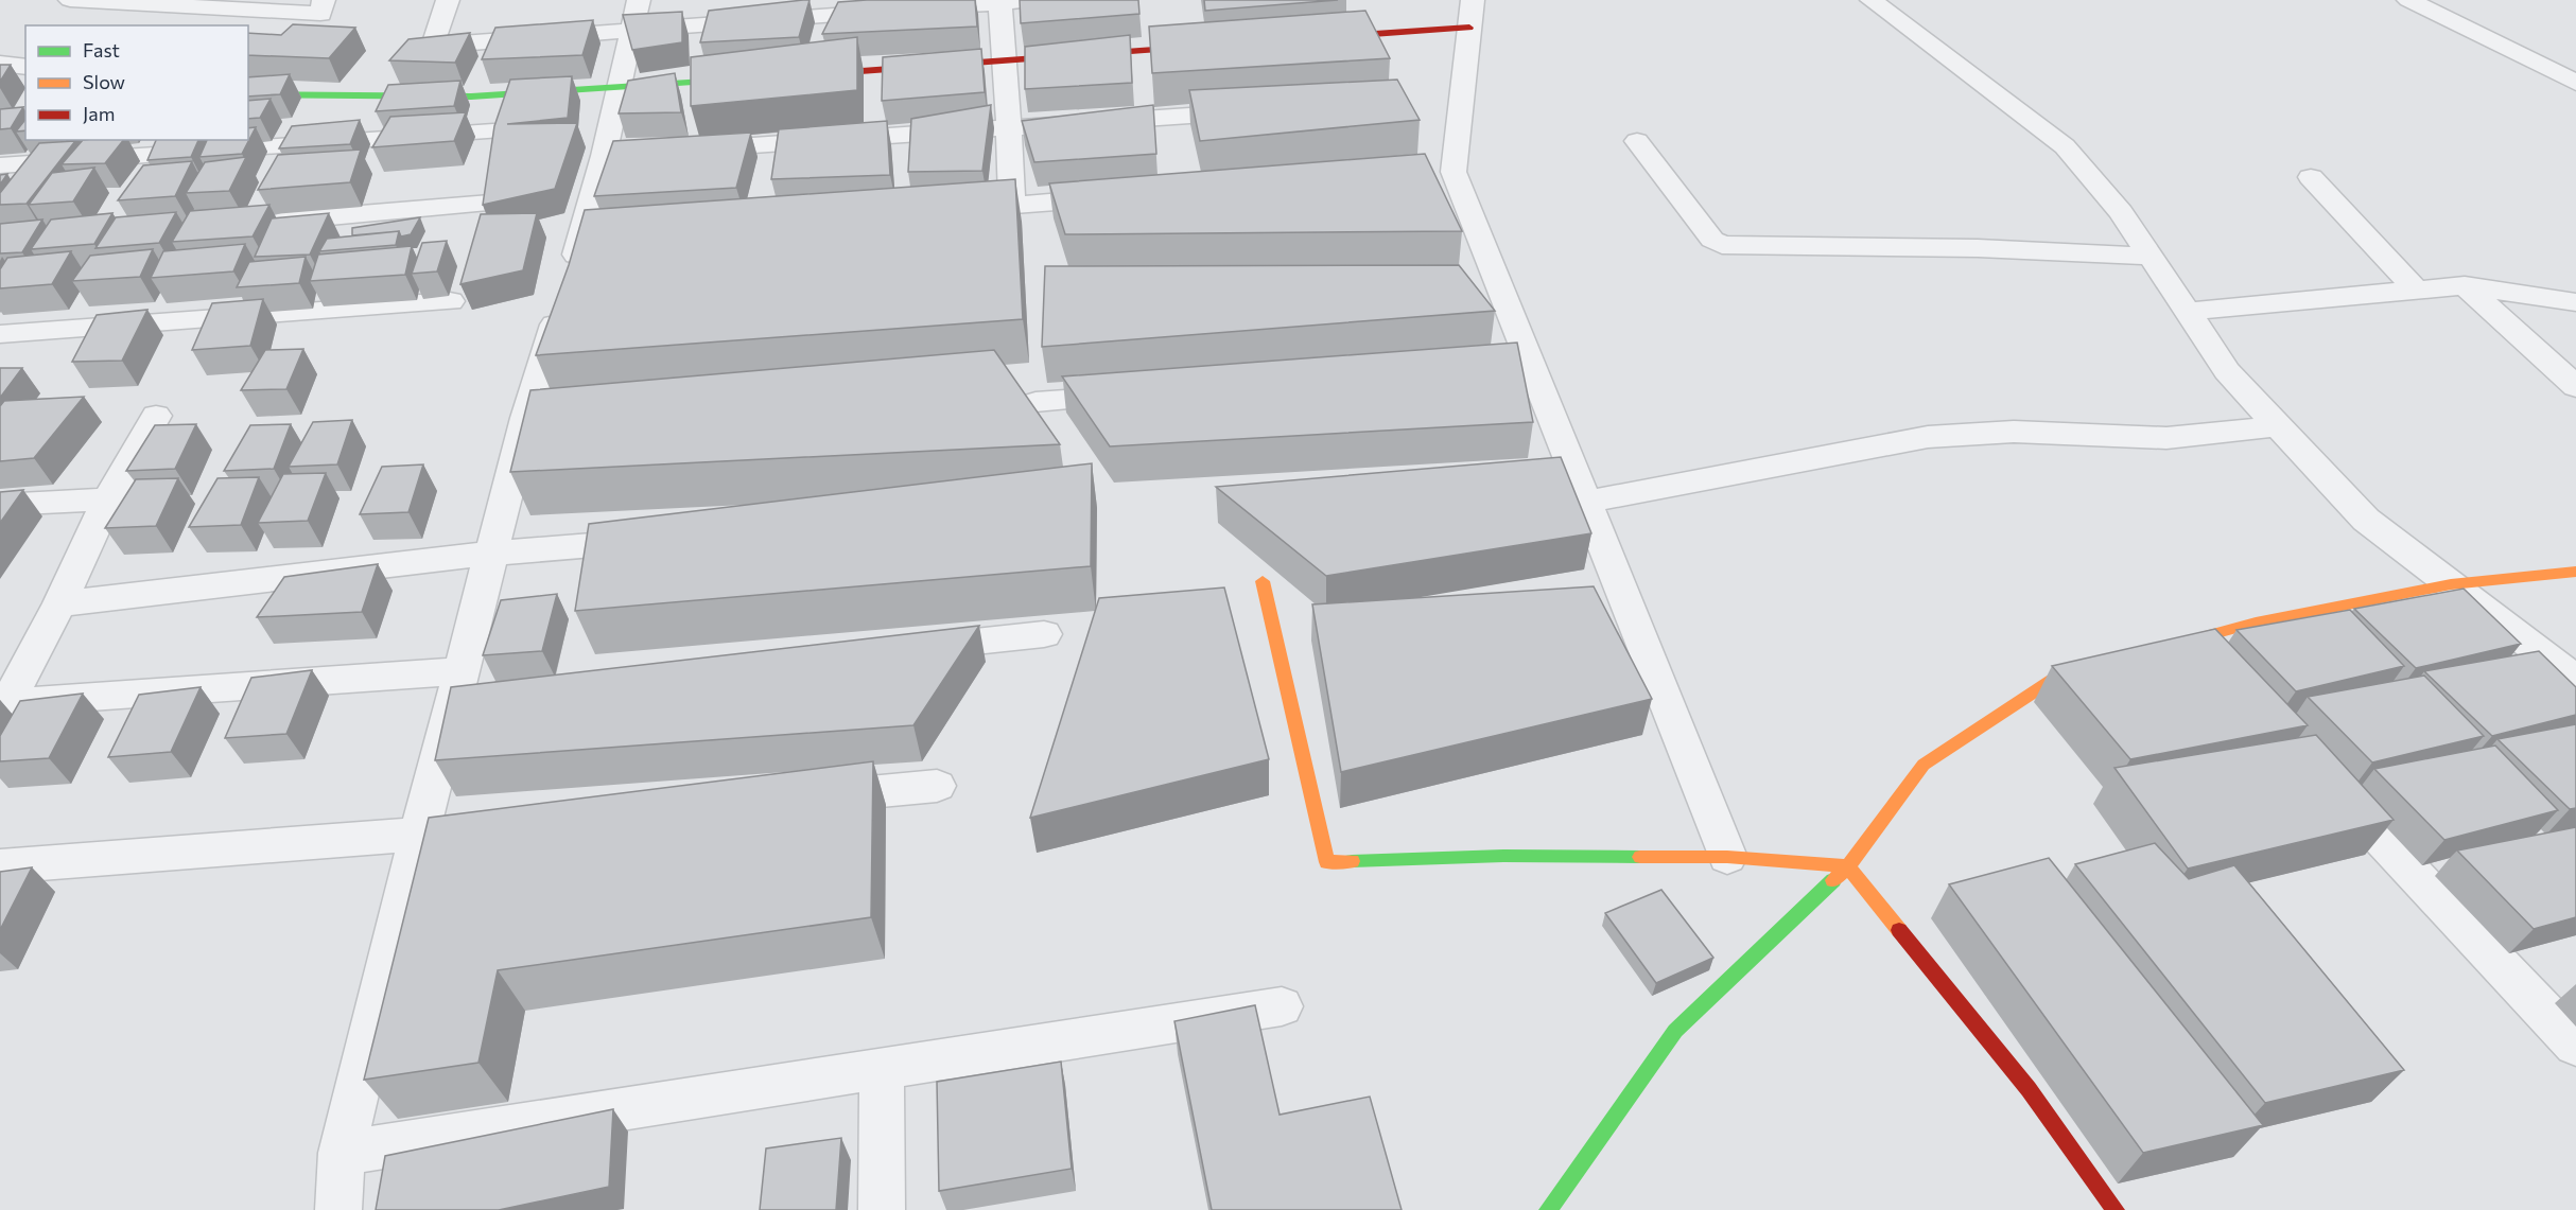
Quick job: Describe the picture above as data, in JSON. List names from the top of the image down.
{
  "legend": ["Fast", "Slow", "Jam"]
}
